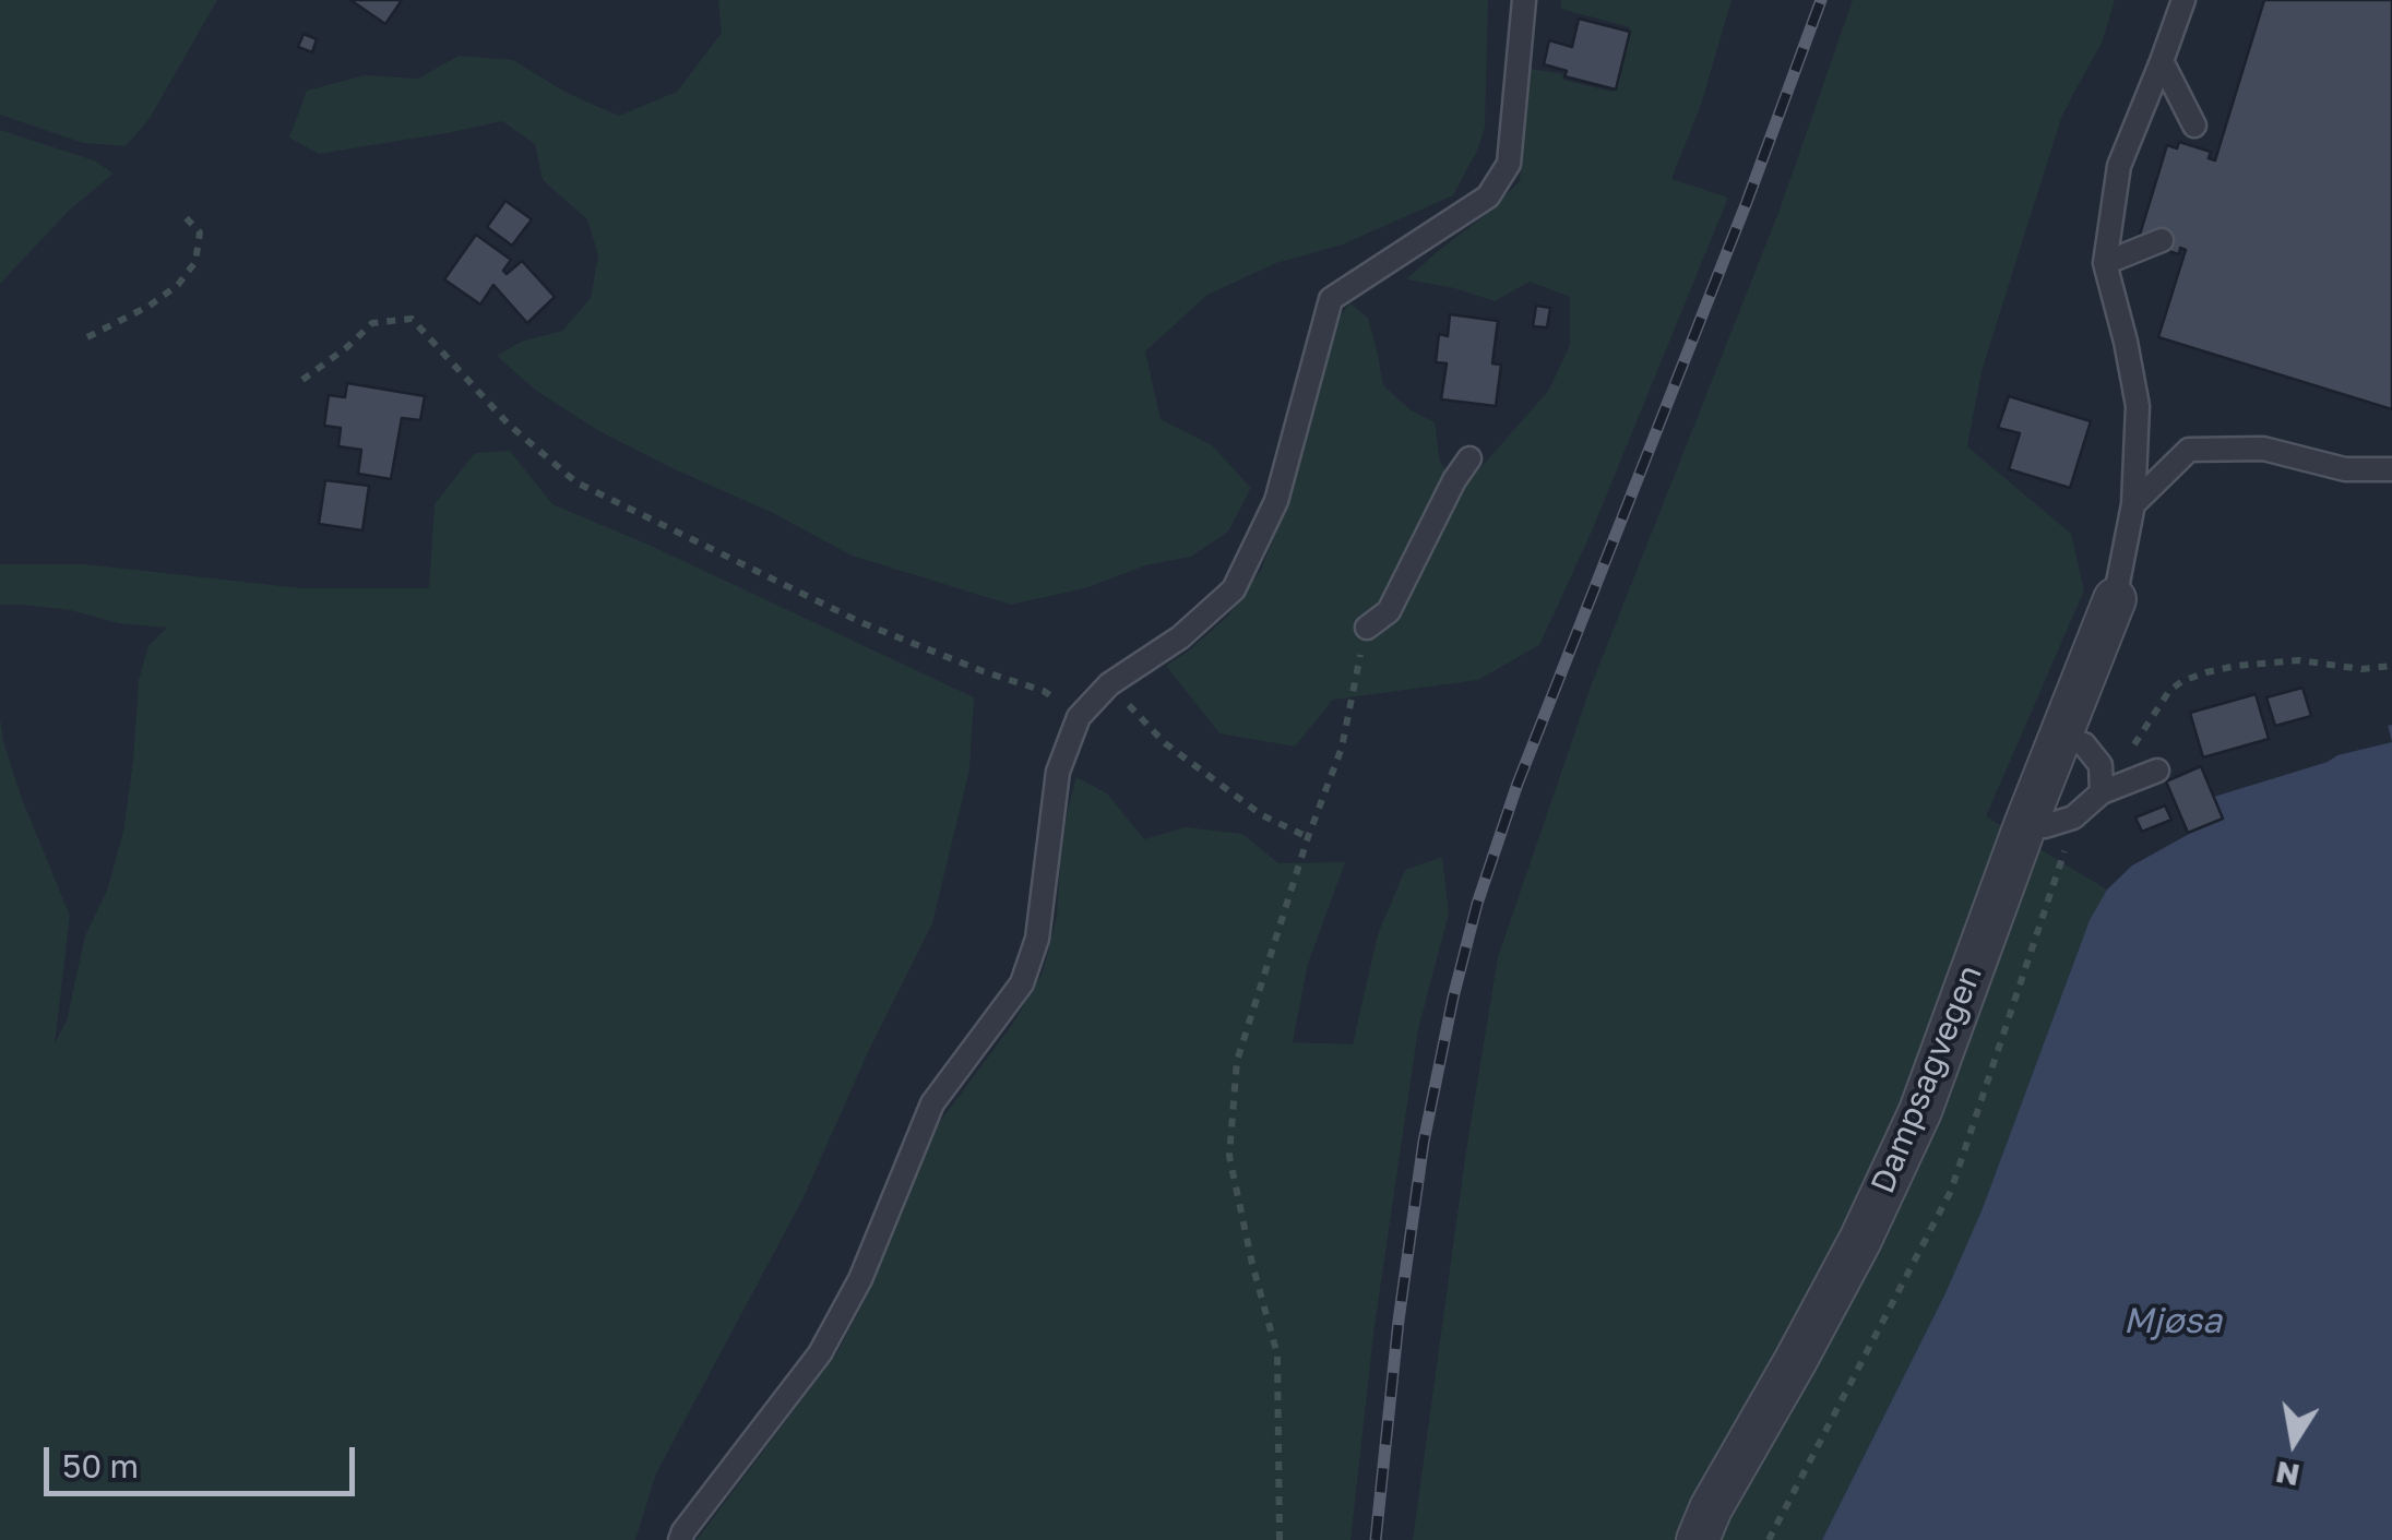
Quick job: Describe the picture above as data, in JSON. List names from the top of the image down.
{
  "streets": {
    "street": ["Dampsagvegen"]
  },
  "water": ["Mjøsa"],
  "scale_bar": "50 m",
  "north": "bottom"
}
